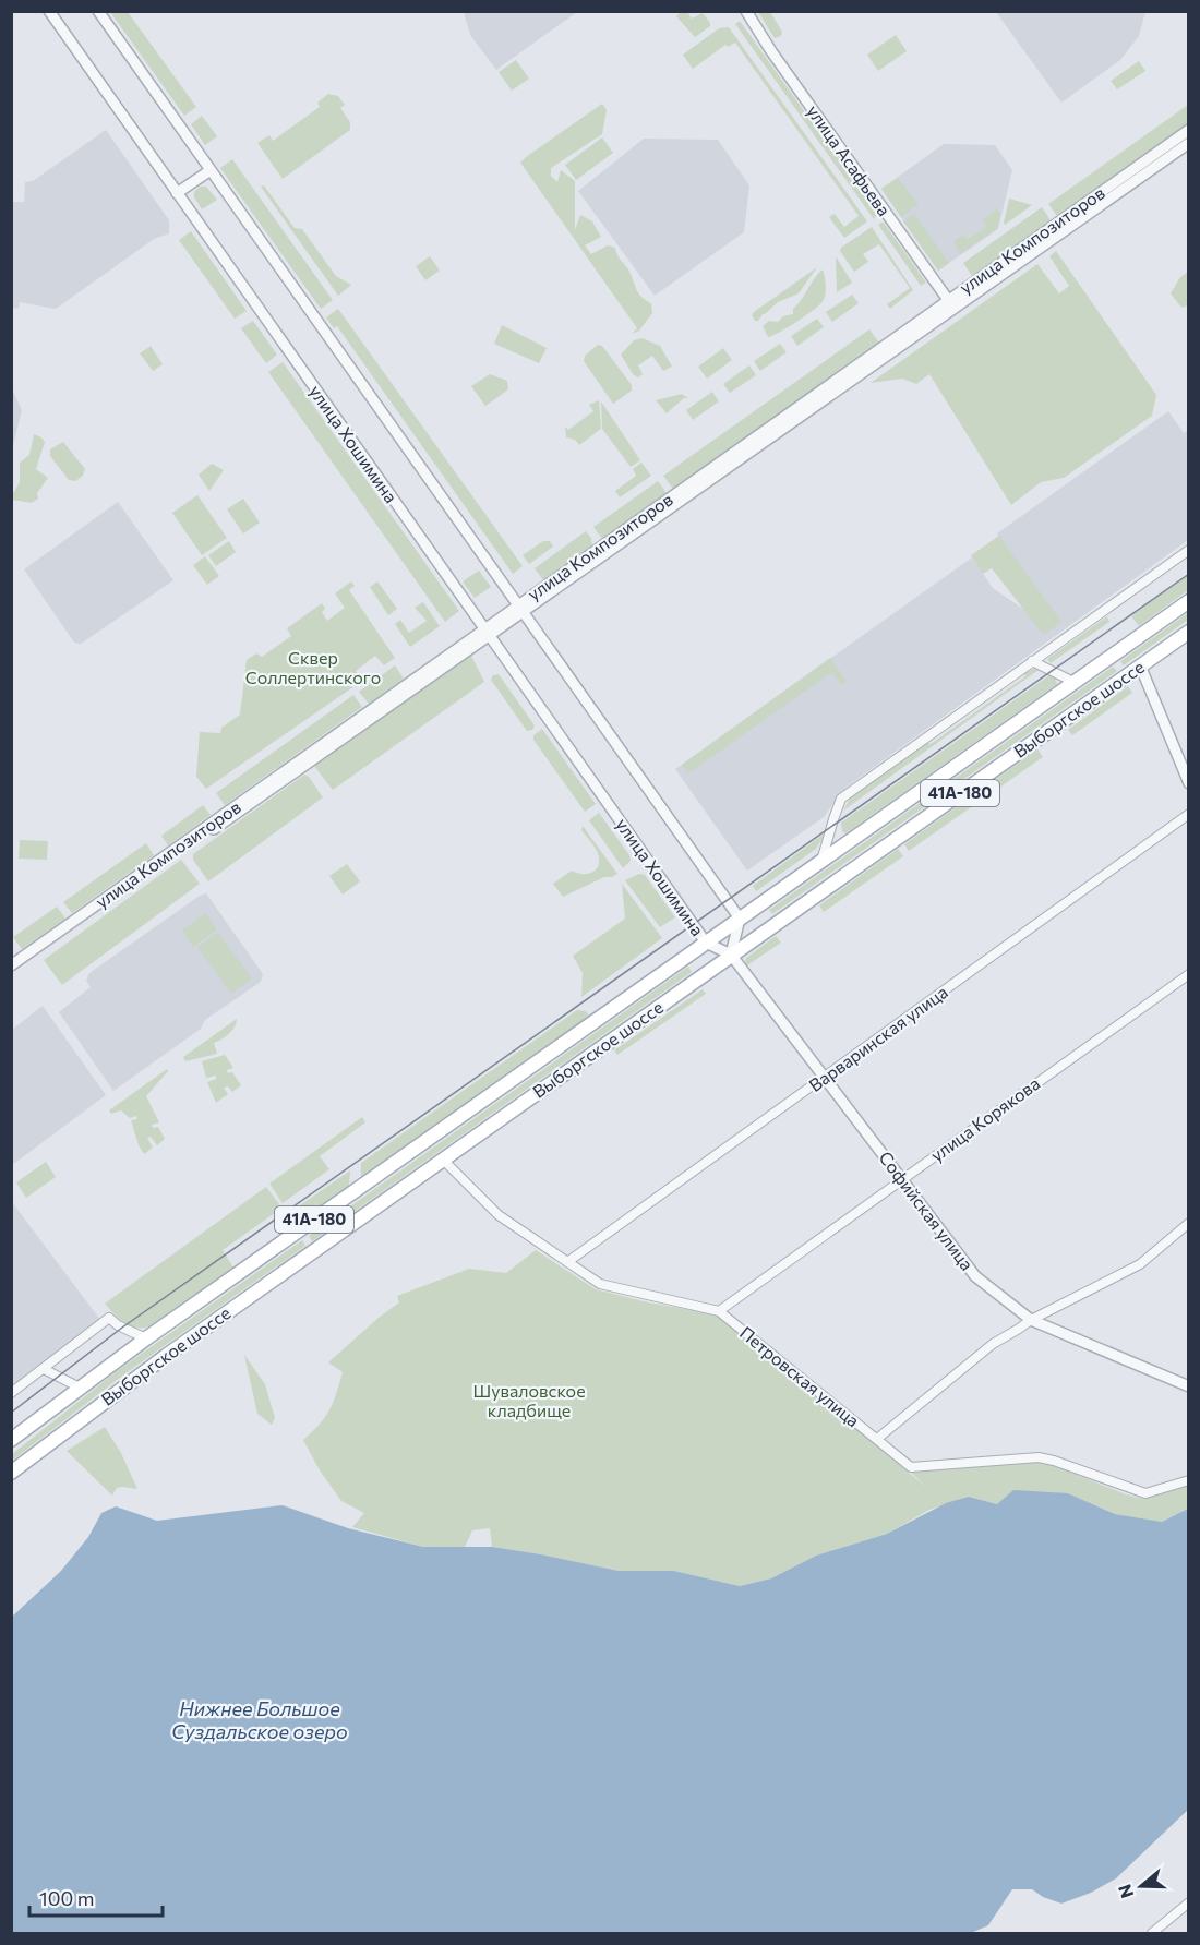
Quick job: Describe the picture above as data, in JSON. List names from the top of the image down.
{
  "streets": {
    "main road": ["Выборгское шоссе", "41А-180"],
    "street": [
      "улица Асафьева",
      "улица Композиторов",
      "улица Хошимина",
      "Варваринская улица",
      "улица Корякова",
      "Софийская улица",
      "Петровская улица"
    ]
  },
  "crossings": [
    ["улица Асафьева", "улица Композиторов"],
    ["улица Композиторов", "улица Хошимина"],
    ["улица Хошимина", "Выборгское шоссе"],
    ["улица Хошимина", "Софийская улица"],
    ["Выборгское шоссе", "Софийская улица"],
    ["Выборгское шоссе", "Петровская улица"],
    ["Варваринская улица", "Софийская улица"],
    ["Варваринская улица", "Петровская улица"],
    ["улица Корякова", "Софийская улица"],
    ["улица Корякова", "Петровская улица"]
  ],
  "water": ["Нижнее Большое Суздальское озеро"],
  "parks": ["Сквер Соллертинского", "Шуваловское кладбище"],
  "scale_bar": "100 m",
  "north": "left"
}
